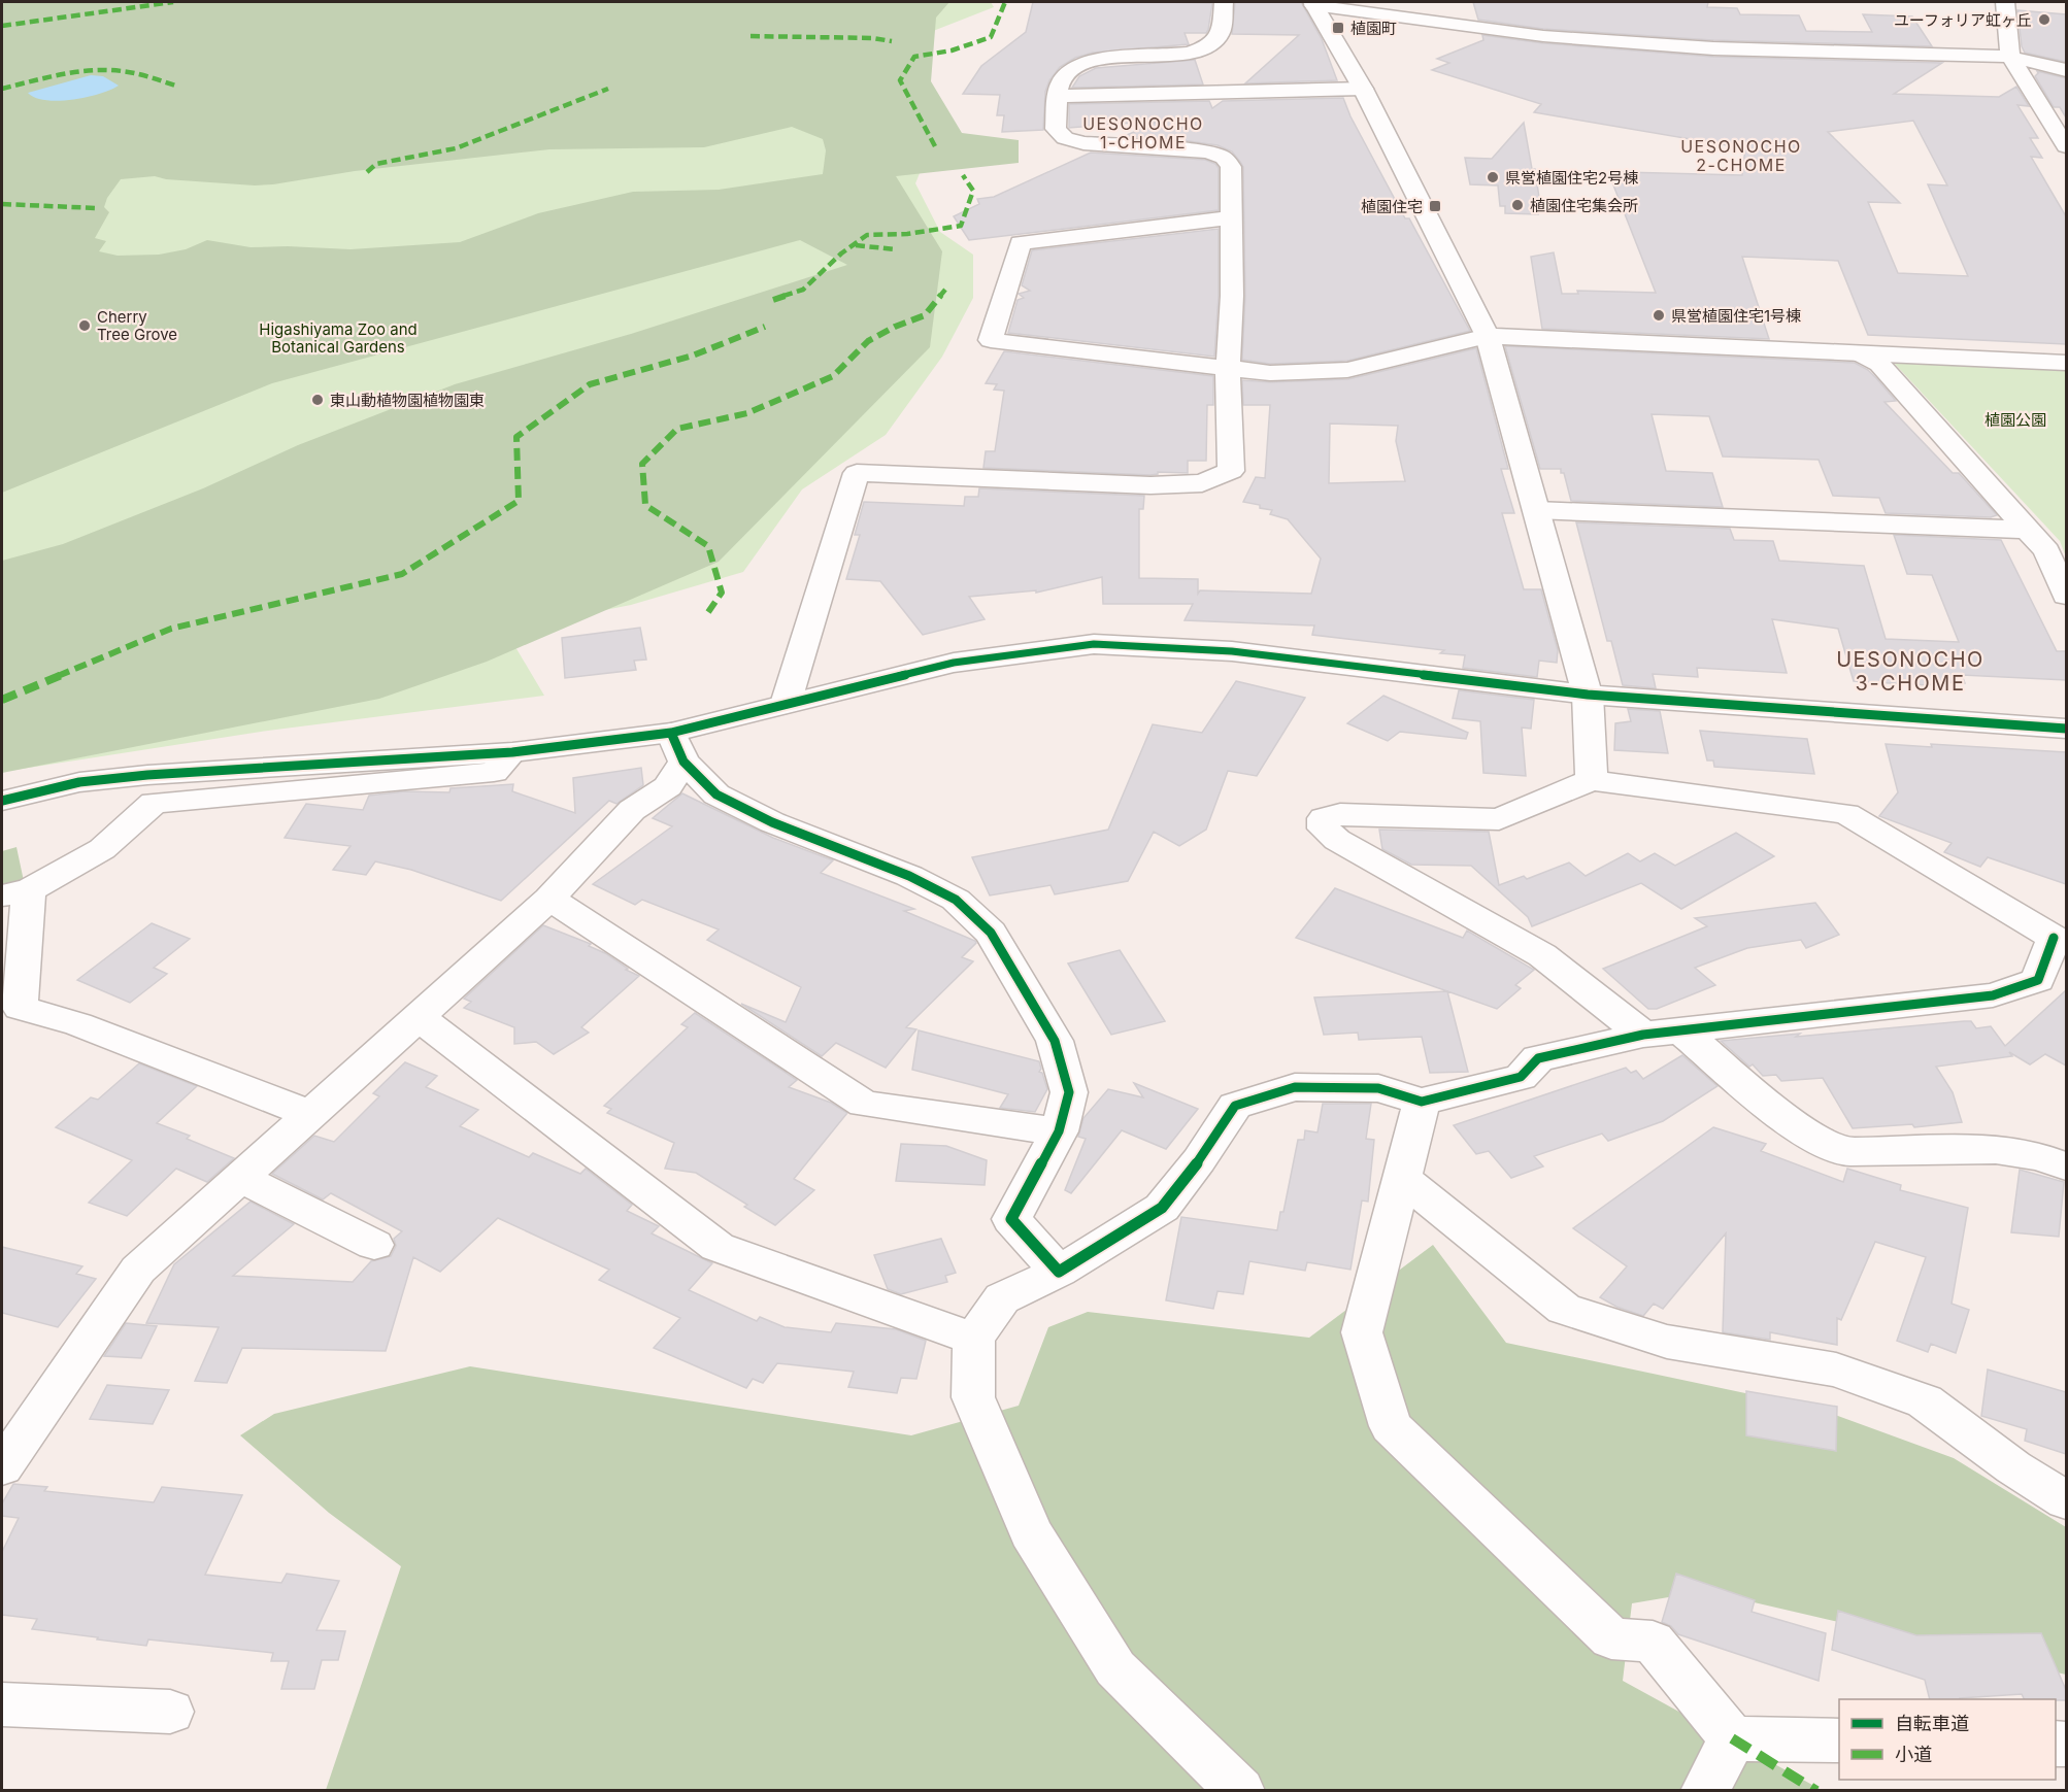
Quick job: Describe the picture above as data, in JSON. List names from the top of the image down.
{
  "districts": ["UESONOCHO 1-CHOME", "UESONOCHO 2-CHOME", "UESONOCHO 3-CHOME"],
  "parks": ["Higashiyama Zoo and Botanical Gardens", "植園公園"],
  "places": {
    "other": [
      "ユーフォリア虹ヶ丘",
      "県営植園住宅2号棟",
      "植園住宅集会所",
      "県営植園住宅1号棟",
      "Cherry Tree Grove",
      "東山動植物園植物園東"
    ],
    "transit": ["植園町", "植園住宅"]
  },
  "legend": ["自転車道", "小道"]
}
